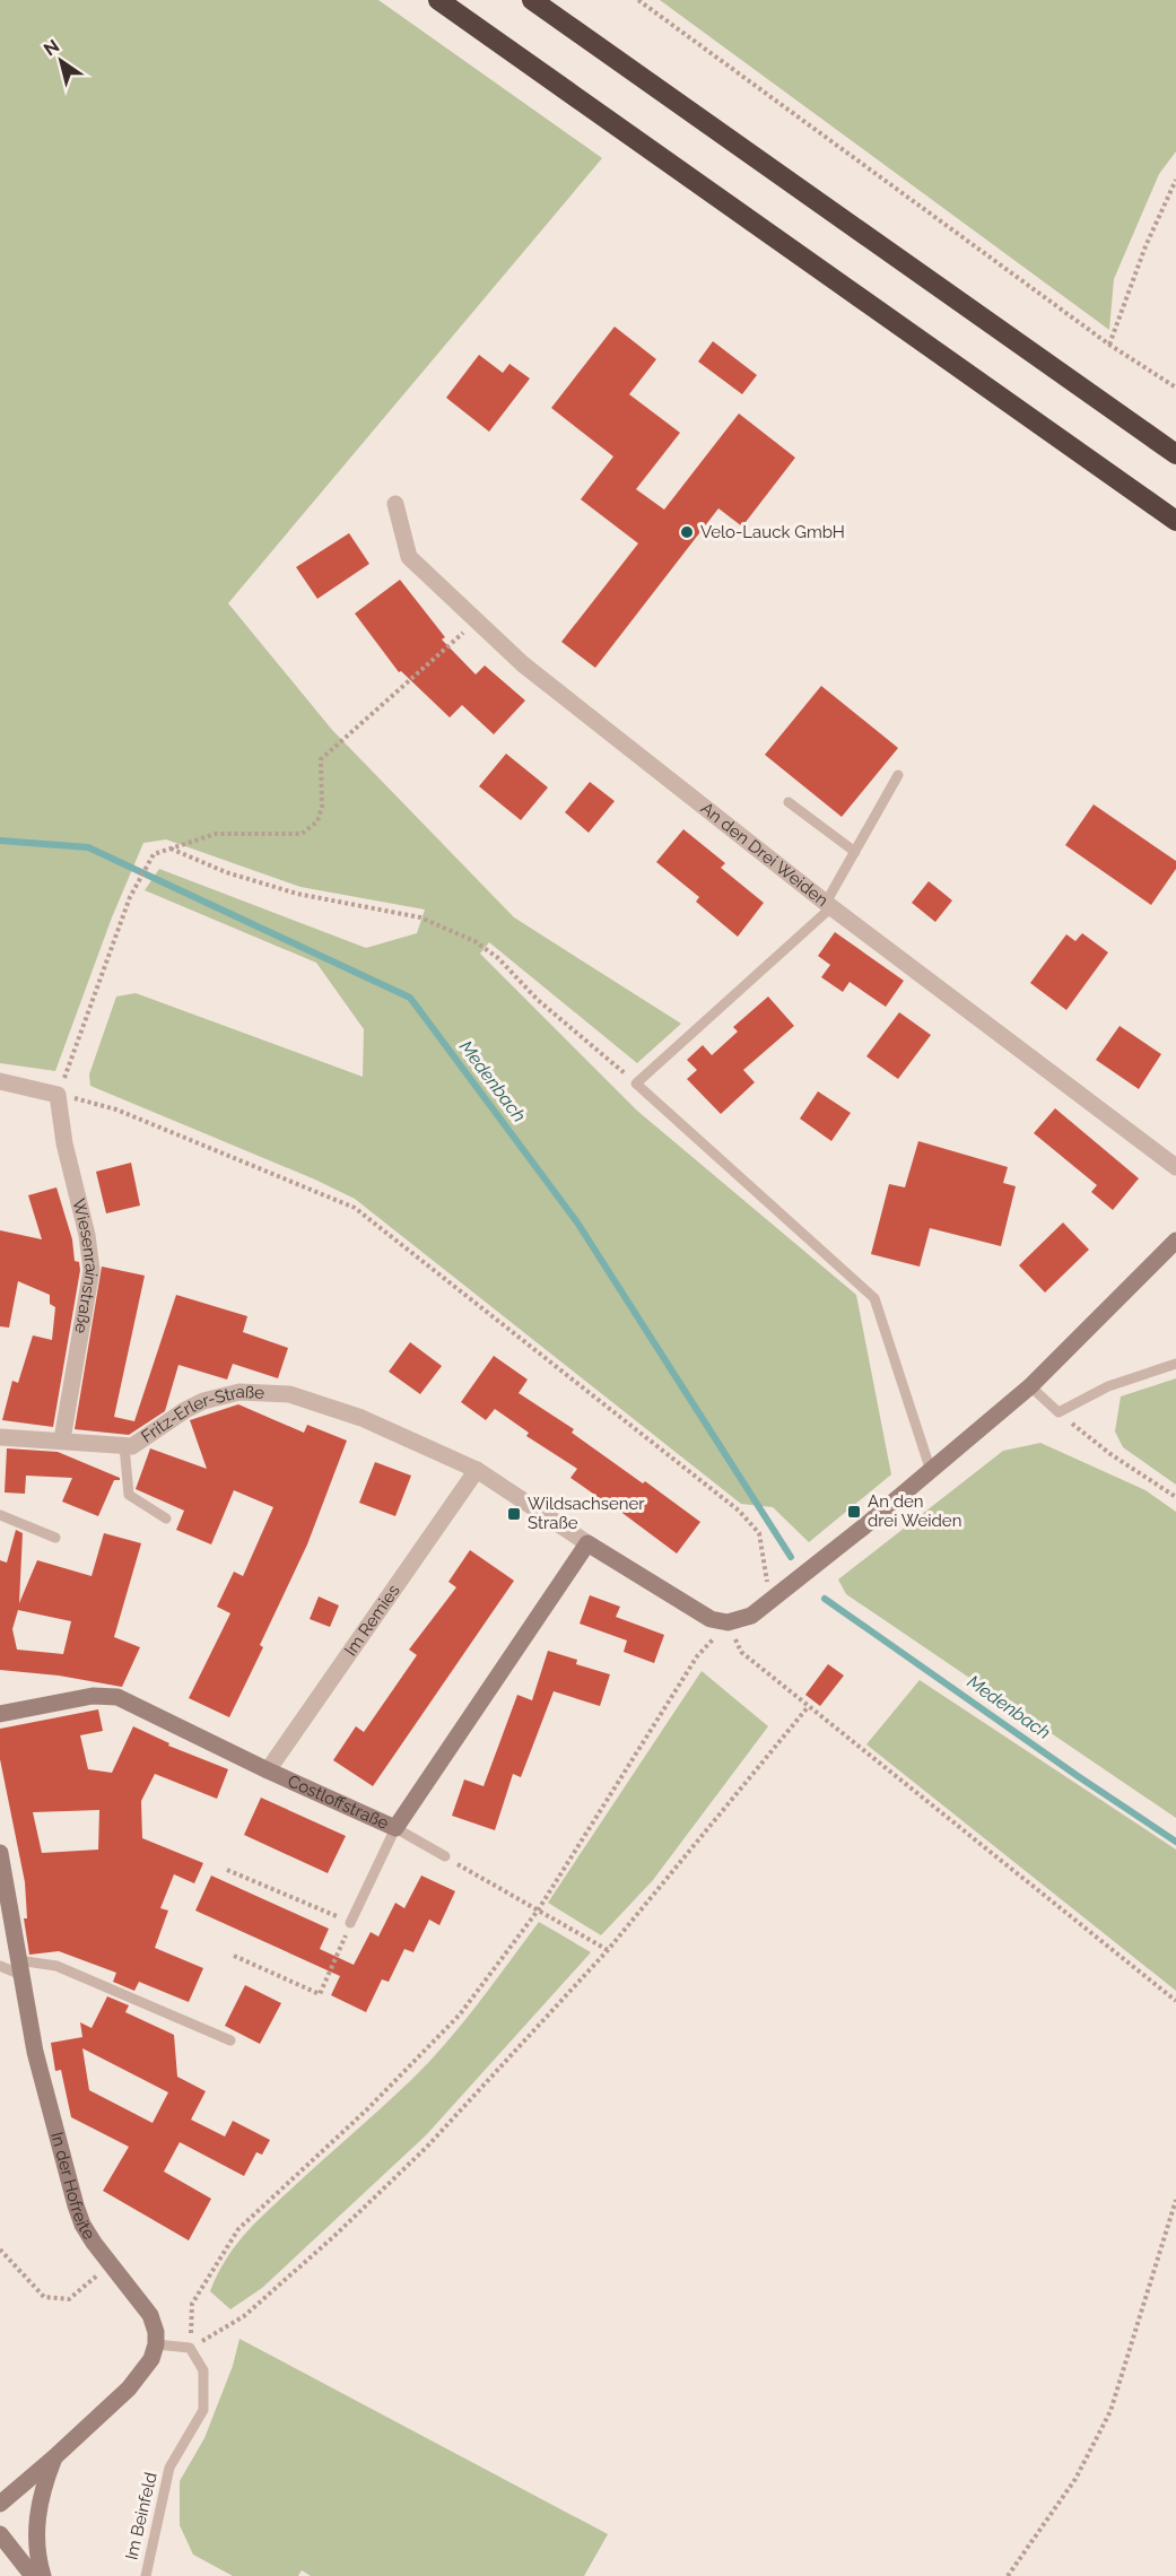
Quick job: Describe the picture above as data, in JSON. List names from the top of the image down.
{
  "streets": {
    "main road": ["Costloffstraße", "In der Hofreite"],
    "street": [
      "An den Drei Weiden",
      "Wiesenrainstraße",
      "Fritz-Erler-Straße",
      "Im Remies"
    ],
    "lane": ["Im Beinfeld"]
  },
  "crossings": [
    ["Wiesenrainstraße", "Fritz-Erler-Straße"],
    ["Fritz-Erler-Straße", "Im Remies"],
    ["Im Remies", "Costloffstraße"]
  ],
  "water": ["Medenbach"],
  "places": {
    "other": ["Velo-Lauck GmbH"],
    "transit": ["An den drei Weiden", "Wildsachsener Straße"]
  },
  "north": "top left"
}
